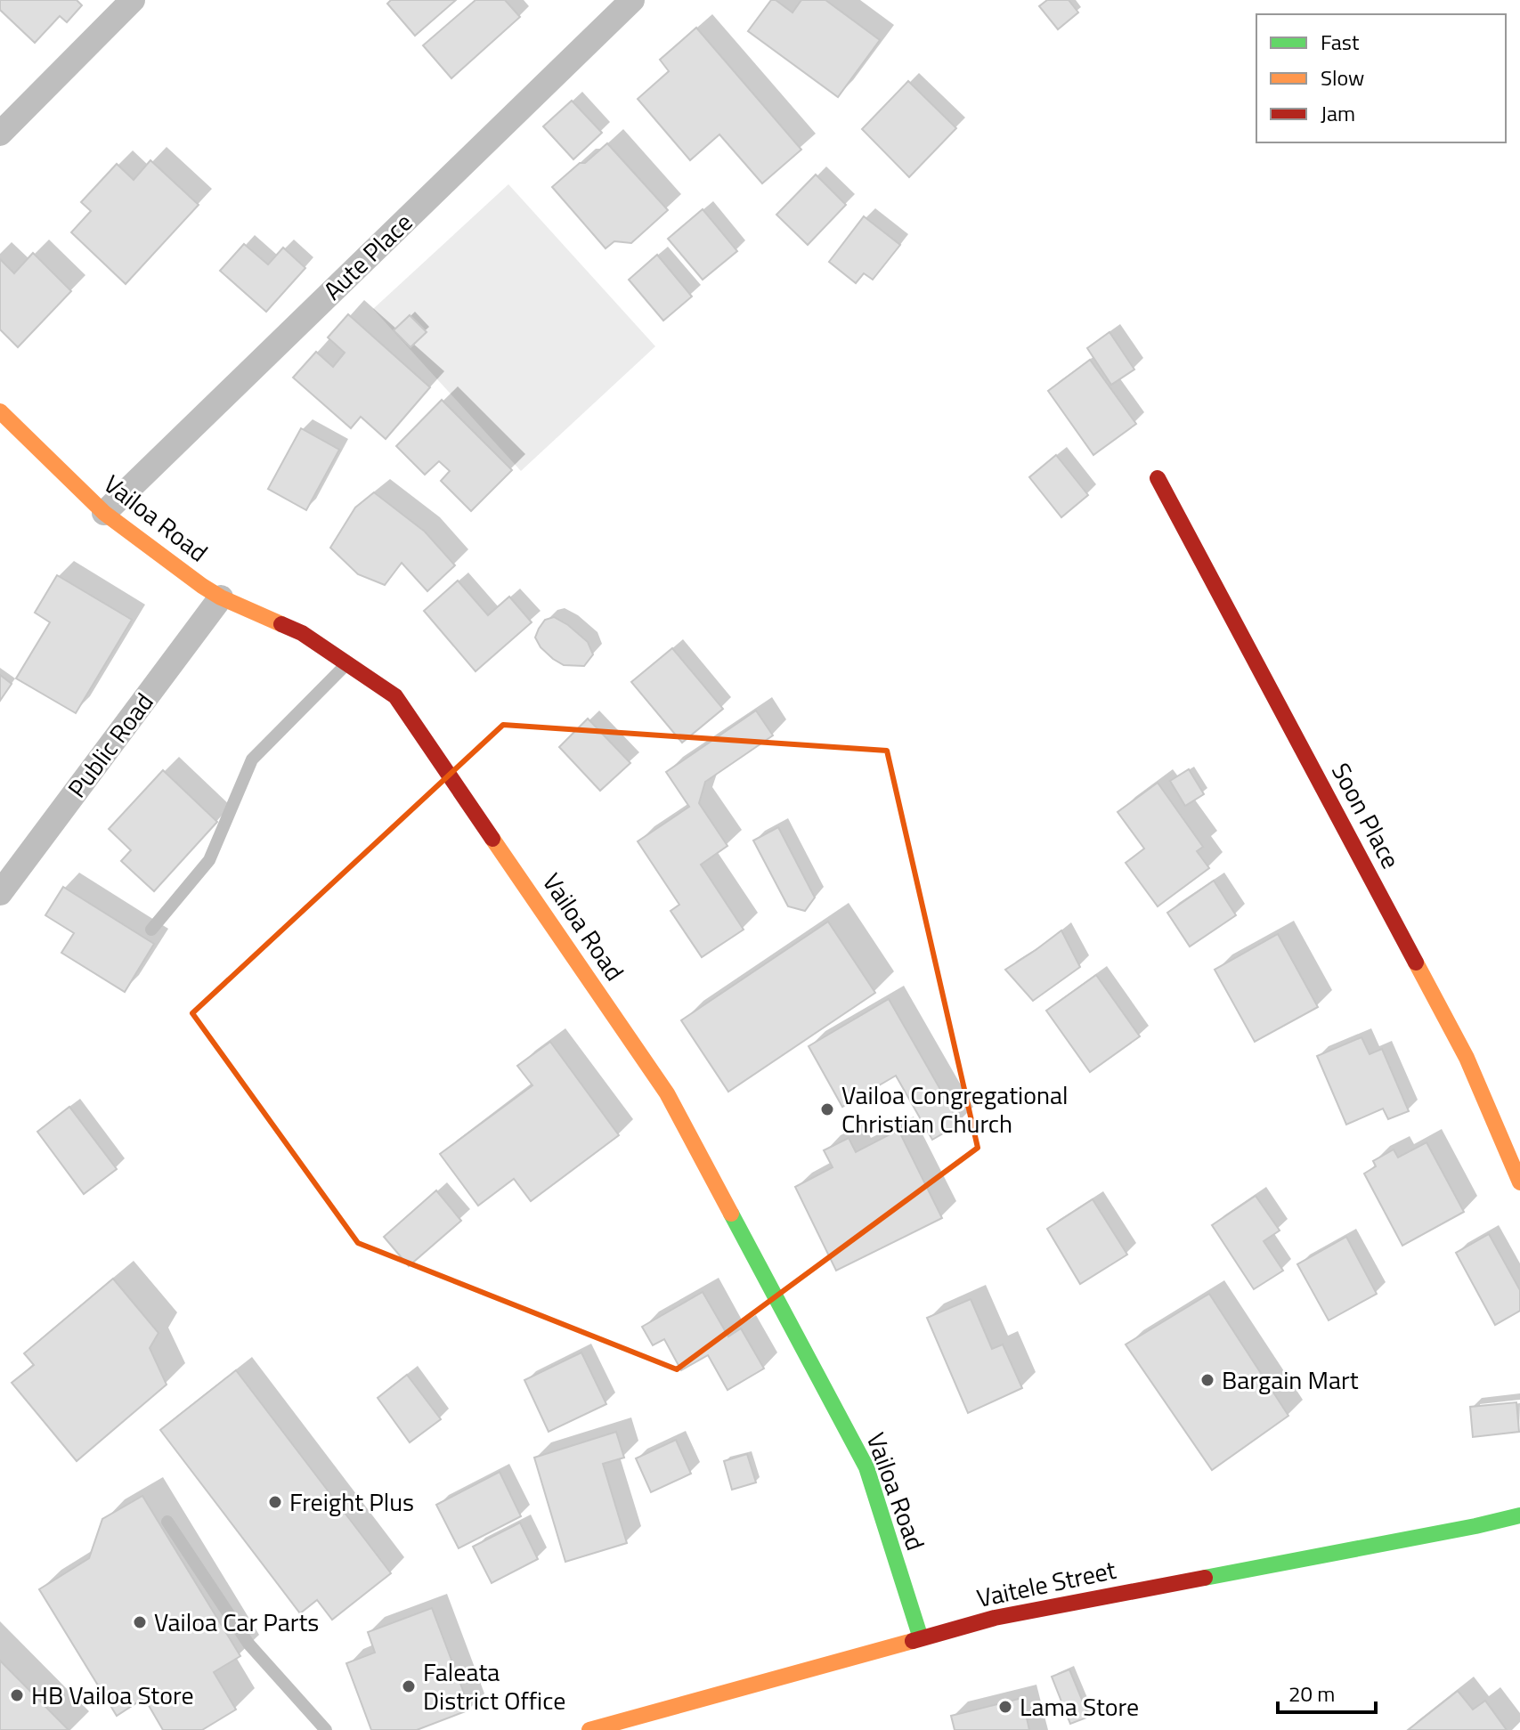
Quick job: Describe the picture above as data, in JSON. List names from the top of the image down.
{
  "streets": {
    "main road": ["Vailoa Road", "Soon Place", "Vaitele Street"],
    "street": ["Aute Place", "Public Road"]
  },
  "crossings": [
    ["Aute Place", "Vailoa Road"],
    ["Vailoa Road", "Public Road"],
    ["Vailoa Road", "Vaitele Street"]
  ],
  "places": [
    "Vailoa Congregational Christian Church",
    "Bargain Mart",
    "Freight Plus",
    "Vailoa Car Parts",
    "Faleata District Office",
    "HB Vailoa Store",
    "Lama Store"
  ],
  "legend": ["Fast", "Slow", "Jam"],
  "scale_bar": "20 m"
}
